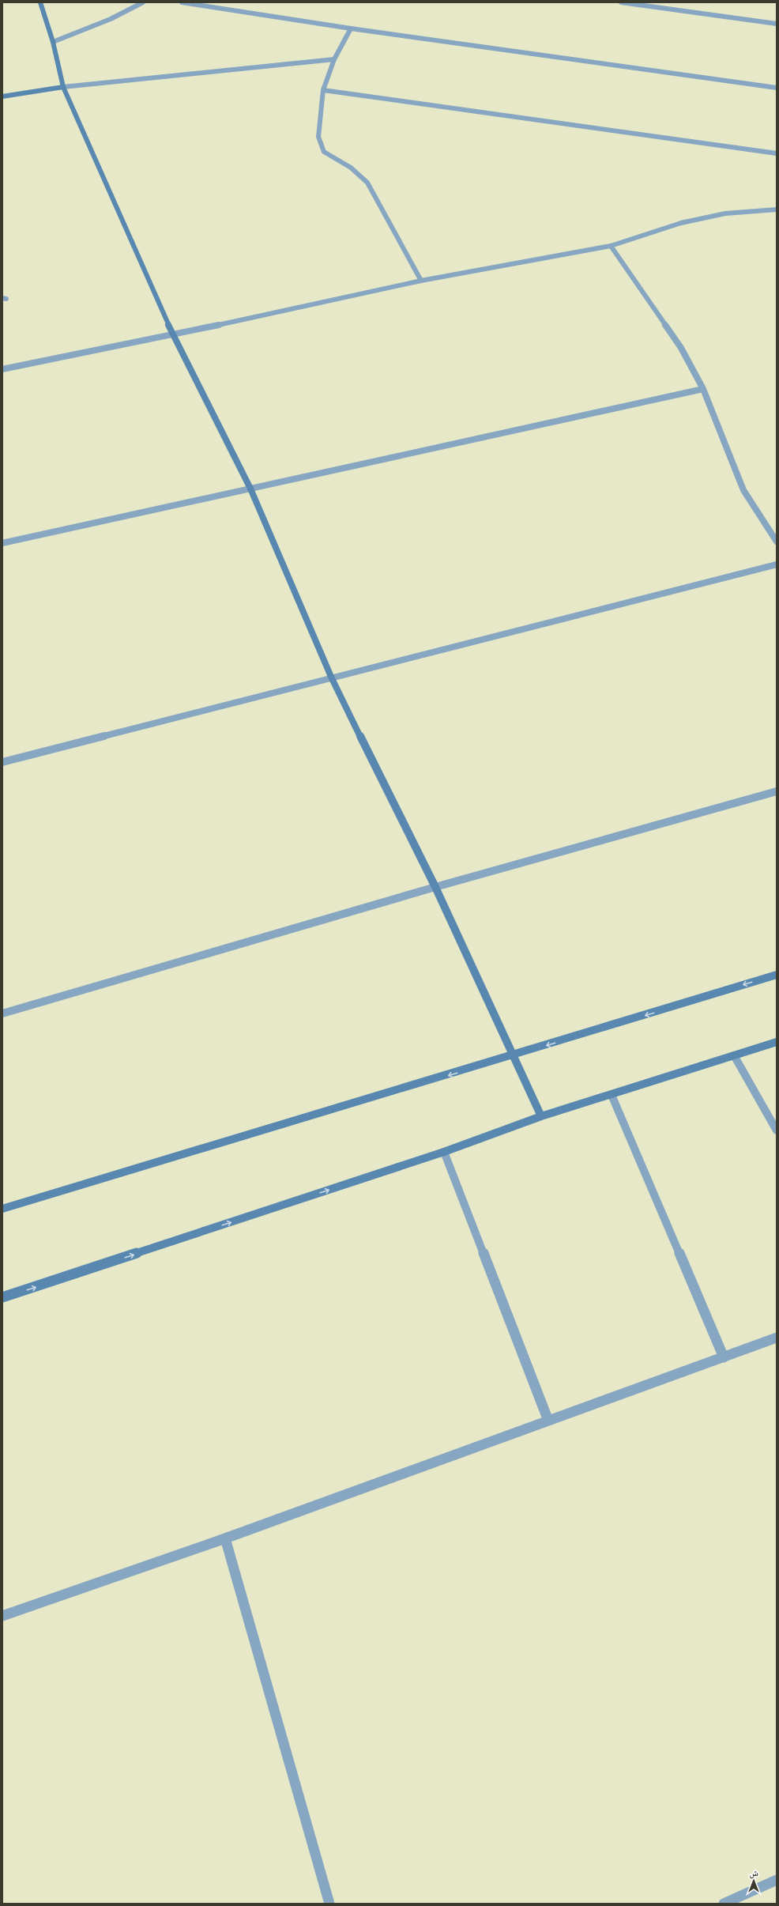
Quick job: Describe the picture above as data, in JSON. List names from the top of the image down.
{
  "north": "top"
}
